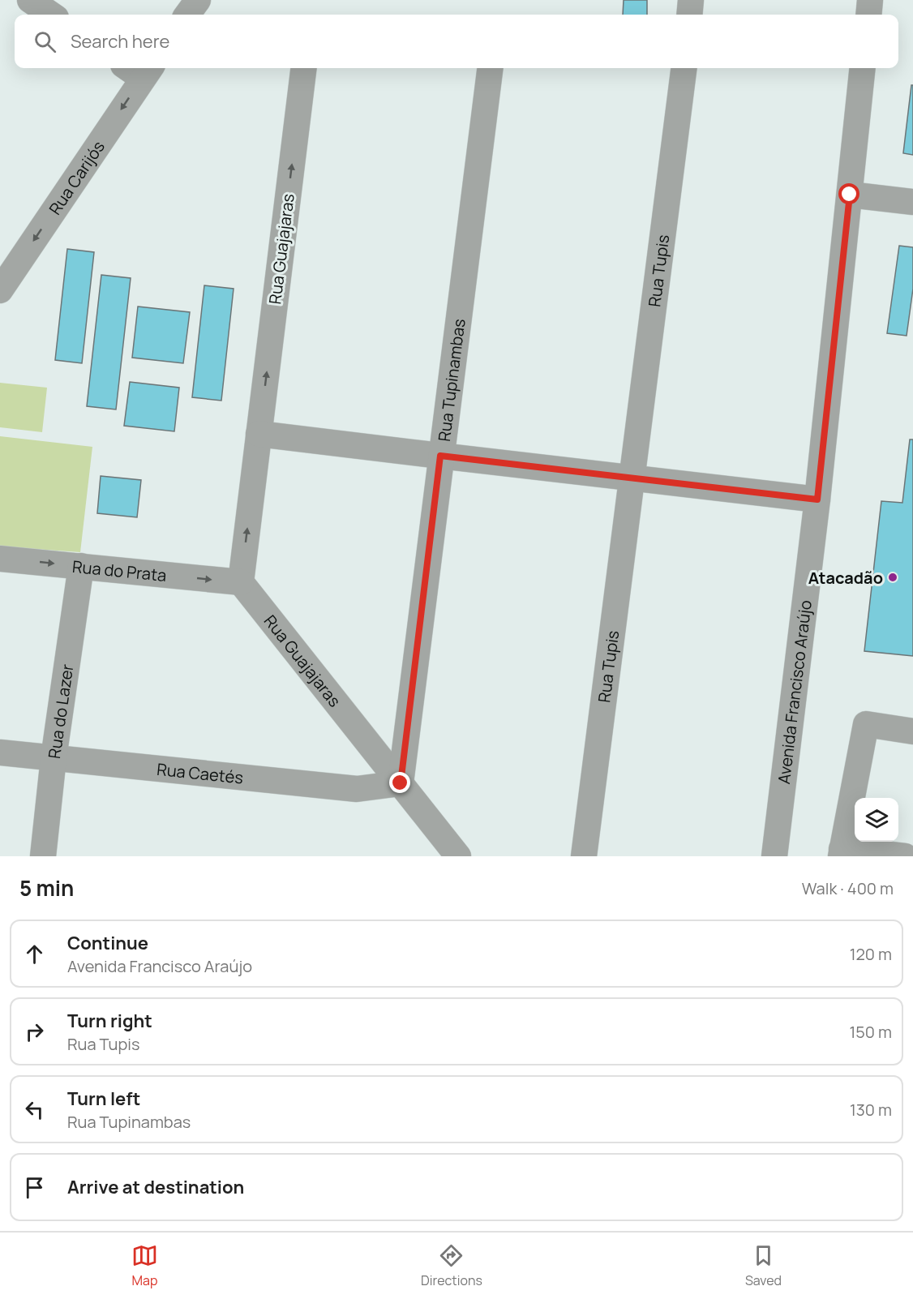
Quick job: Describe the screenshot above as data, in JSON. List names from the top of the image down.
{
  "streets": {
    "street": [
      "Rua Carijós",
      "Rua Guajajaras",
      "Rua Tupis",
      "Rua Tupinambas",
      "Rua do Prata",
      "Avenida Francisco Araújo",
      "Rua do Lazer",
      "Rua Caetés"
    ]
  },
  "crossings": [
    ["Rua Guajajaras", "Rua Tupinambas"],
    ["Rua Guajajaras", "Rua do Prata"],
    ["Rua Guajajaras", "Rua Caetés"],
    ["Rua Tupinambas", "Rua Caetés"],
    ["Rua do Prata", "Rua do Lazer"],
    ["Rua do Lazer", "Rua Caetés"]
  ],
  "one_way": ["Rua Carijós", "Rua Guajajaras", "Rua do Prata"],
  "places": ["Atacadão"],
  "page": {
    "search": "Search here",
    "heading": ["5 min", "Walk · 400 m"],
    "list": [
      ["Continue", "Avenida Francisco Araújo", "120 m"],
      ["Turn right", "Rua Tupis", "150 m"],
      ["Turn left", "Rua Tupinambas", "130 m"],
      "Arrive at destination"
    ],
    "nav": ["Map", "Directions", "Saved"]
  }
}
